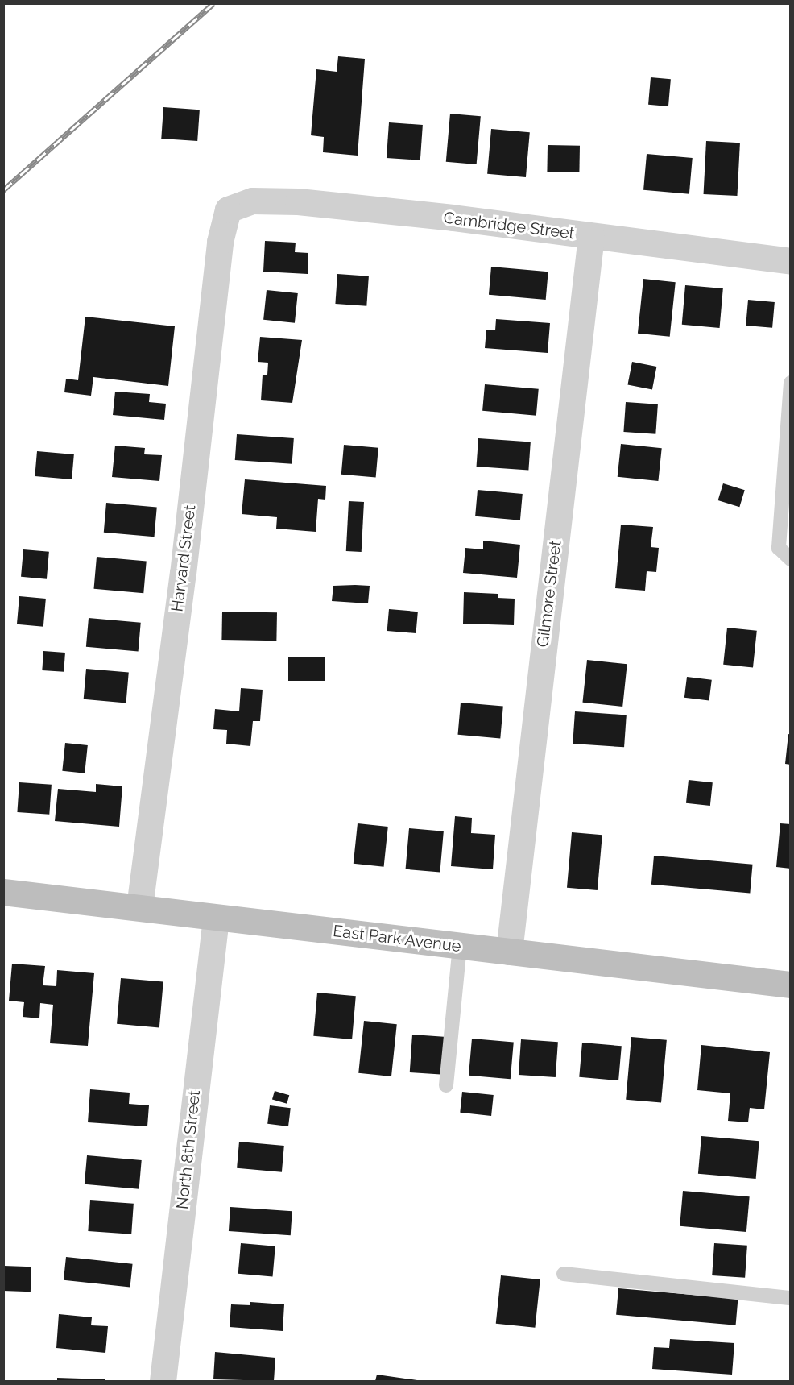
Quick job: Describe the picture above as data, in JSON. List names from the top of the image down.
{
  "streets": {
    "main road": ["East Park Avenue"],
    "street": [
      "Cambridge Street",
      "Harvard Street",
      "Gilmore Street",
      "North 8th Street"
    ]
  },
  "crossings": [
    ["Cambridge Street", "Harvard Street"],
    ["Cambridge Street", "Gilmore Street"],
    ["Harvard Street", "East Park Avenue"],
    ["Gilmore Street", "East Park Avenue"],
    ["East Park Avenue", "North 8th Street"]
  ]
}
